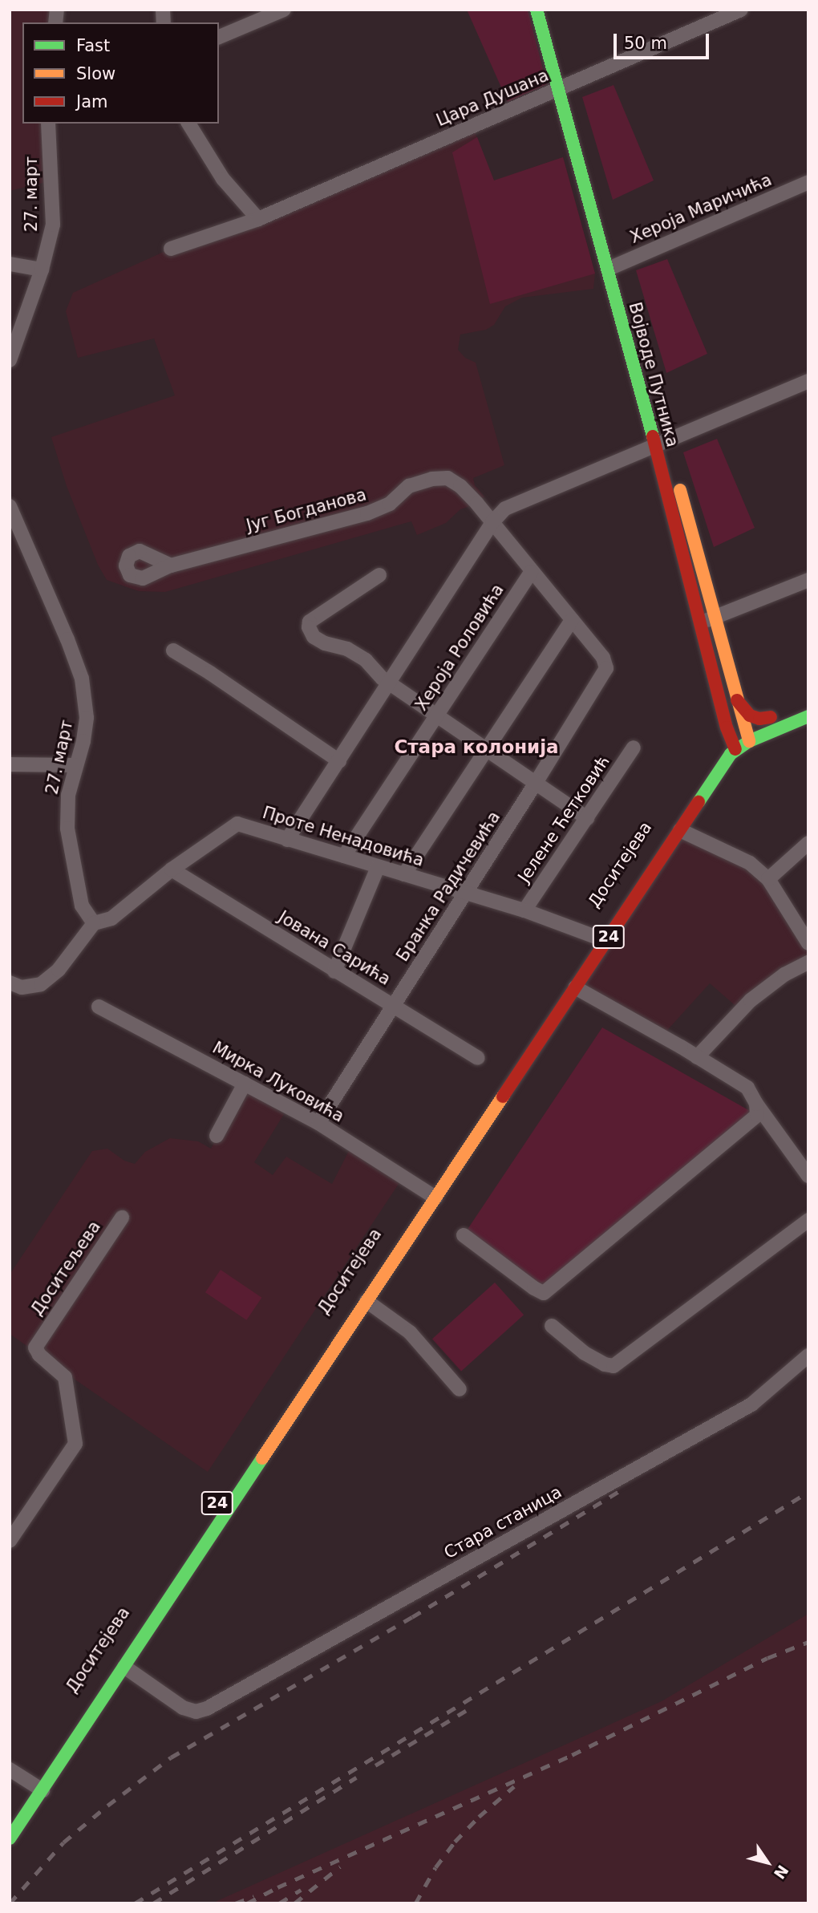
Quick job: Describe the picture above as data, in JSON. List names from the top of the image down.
{
  "streets": {
    "main road": ["Војводе Путника", "Доситејева", "24"],
    "street": [
      "Цара Душана",
      "27. март",
      "Хероја Маричића",
      "Југ Богданова",
      "Хероја Роловића",
      "Јелене Ћетковић",
      "Проте Ненадовића",
      "Бранка Радичевића",
      "Јована Сарића",
      "Мирка Луковића",
      "Доситељева",
      "Стара станица"
    ]
  },
  "crossings": [
    ["Цара Душана", "Војводе Путника"],
    ["27. март", "Проте Ненадовића"],
    ["Хероја Маричића", "Војводе Путника"],
    ["Војводе Путника", "Доситејева"],
    ["Војводе Путника", "24"],
    ["Југ Богданова", "Хероја Роловића"],
    ["Југ Богданова", "Бранка Радичевића"],
    ["Хероја Роловића", "Проте Ненадовића"],
    ["Јелене Ћетковић", "Проте Ненадовића"],
    ["Проте Ненадовића", "Доситејева"],
    ["Проте Ненадовића", "Бранка Радичевића"],
    ["Проте Ненадовића", "Јована Сарића"],
    ["Доситејева", "24"],
    ["Доситејева", "Мирка Луковића"],
    ["Доситејева", "Стара станица"],
    ["Бранка Радичевића", "Јована Сарића"],
    ["Бранка Радичевића", "Мирка Луковића"]
  ],
  "districts": ["Стара колонија"],
  "legend": ["Fast", "Slow", "Jam"],
  "scale_bar": "50 m",
  "north": "bottom right"
}
